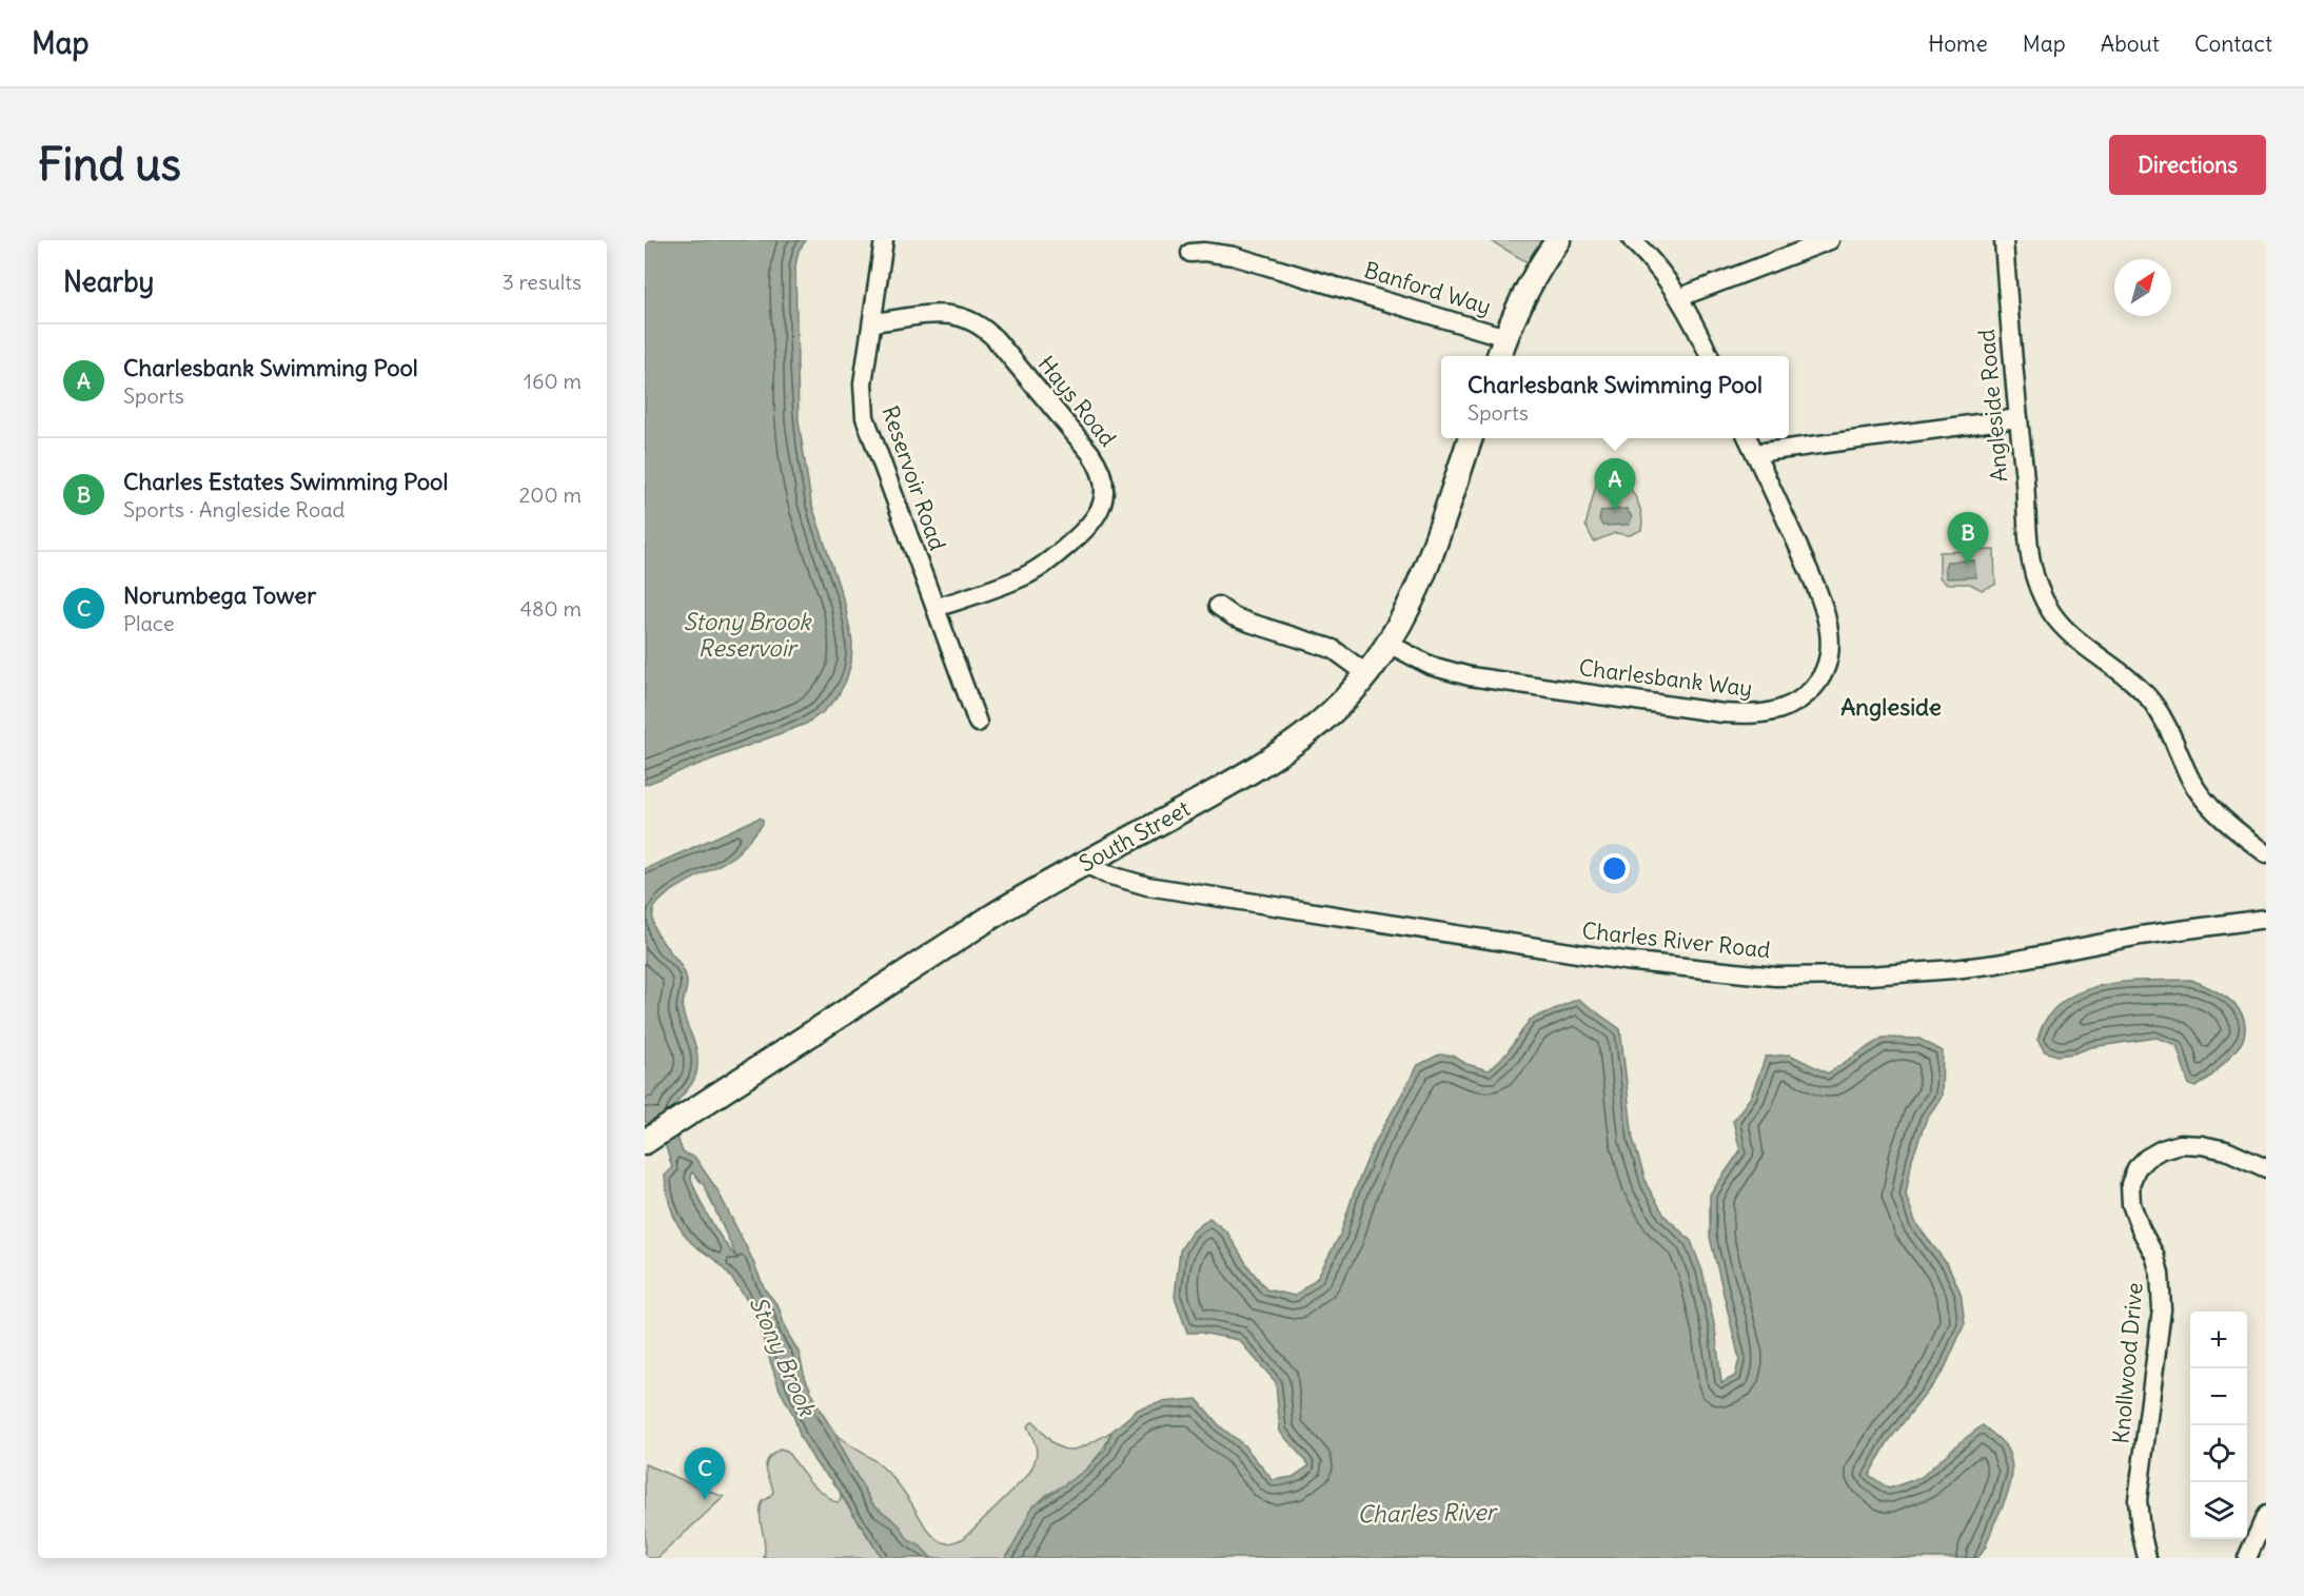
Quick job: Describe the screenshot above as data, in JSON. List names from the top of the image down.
{
  "streets": {
    "main road": ["South Street"],
    "street": [
      "Banford Way",
      "Hays Road",
      "Angleside Road",
      "Reservoir Road",
      "Charlesbank Way",
      "Charles River Road",
      "Knollwood Drive"
    ]
  },
  "crossings": [
    ["Hays Road", "Reservoir Road"],
    ["Charlesbank Way", "South Street"],
    ["South Street", "Charles River Road"]
  ],
  "districts": ["Angleside"],
  "water": ["Stony Brook Reservoir", "Stony Brook", "Charles River"],
  "north": "top right",
  "page": {
    "header": "Map",
    "nav": [
      "Home",
      "Map",
      "About",
      "Contact"
    ],
    "buttons": "Directions",
    "title": "Find us",
    "heading": ["Nearby", "3 results"],
    "list": [
      {
        "mark": "A",
        "name": "Charlesbank Swimming Pool",
        "note": "Sports",
        "value": "160 m"
      },
      {
        "mark": "B",
        "name": "Charles Estates Swimming Pool",
        "note": "Sports · Angleside Road",
        "value": "200 m"
      },
      {
        "mark": "C",
        "name": "Norumbega Tower",
        "note": "Place",
        "value": "480 m"
      }
    ],
    "popup": ["Charlesbank Swimming Pool", "Sports"],
    "pins": ["A", "B", "C"],
    "map_buttons": ["+", "−"]
  }
}
